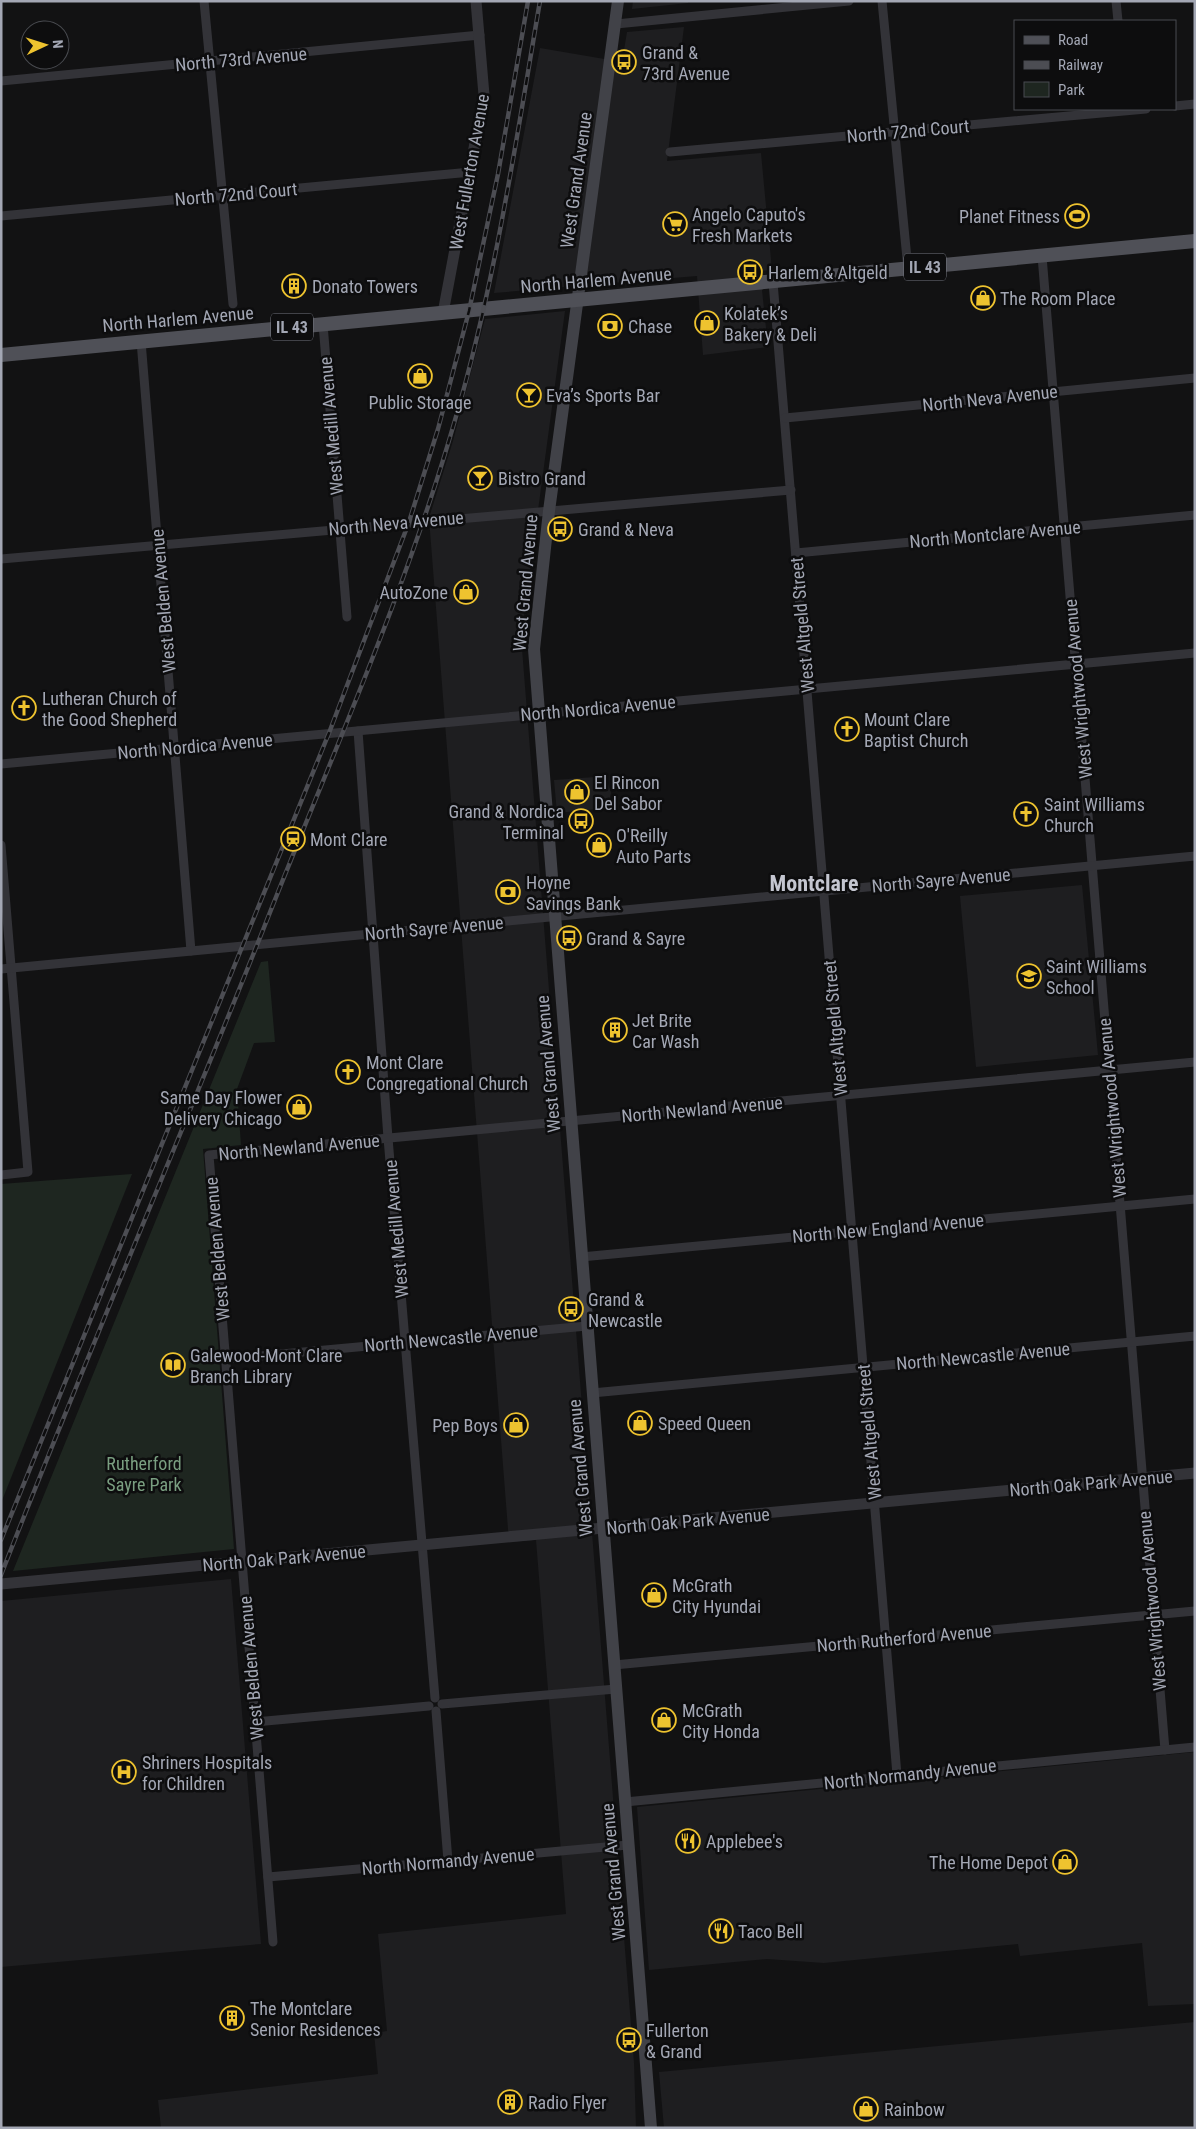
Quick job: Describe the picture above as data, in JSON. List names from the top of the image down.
{
  "streets": {
    "main road": ["West Grand Avenue", "IL 43", "North Harlem Avenue"],
    "street": [
      "North 73rd Avenue",
      "North 72nd Court",
      "West Fullerton Avenue",
      "North Neva Avenue",
      "West Medill Avenue",
      "North Montclare Avenue",
      "West Belden Avenue",
      "West Altgeld Street",
      "West Wrightwood Avenue",
      "North Nordica Avenue",
      "North Sayre Avenue",
      "North Newland Avenue",
      "North New England Avenue",
      "North Newcastle Avenue",
      "North Oak Park Avenue",
      "North Rutherford Avenue",
      "North Normandy Avenue"
    ]
  },
  "crossings": [
    ["North 73rd Avenue", "West Fullerton Avenue"],
    ["North 72nd Court", "West Fullerton Avenue"],
    ["West Fullerton Avenue", "North Harlem Avenue"],
    ["West Grand Avenue", "North Harlem Avenue"],
    ["West Grand Avenue", "North Neva Avenue"],
    ["West Grand Avenue", "North Nordica Avenue"],
    ["West Grand Avenue", "North Sayre Avenue"],
    ["West Grand Avenue", "North Newland Avenue"],
    ["West Grand Avenue", "North New England Avenue"],
    ["West Grand Avenue", "North Newcastle Avenue"],
    ["West Grand Avenue", "North Oak Park Avenue"],
    ["West Grand Avenue", "North Rutherford Avenue"],
    ["West Grand Avenue", "North Normandy Avenue"],
    ["North Harlem Avenue", "West Medill Avenue"],
    ["North Harlem Avenue", "West Belden Avenue"],
    ["North Harlem Avenue", "West Altgeld Street"],
    ["North Harlem Avenue", "West Wrightwood Avenue"],
    ["North Neva Avenue", "West Medill Avenue"],
    ["North Neva Avenue", "West Belden Avenue"],
    ["North Neva Avenue", "West Altgeld Street"],
    ["North Neva Avenue", "West Wrightwood Avenue"],
    ["West Medill Avenue", "North Nordica Avenue"],
    ["West Medill Avenue", "North Sayre Avenue"],
    ["West Medill Avenue", "North Newland Avenue"],
    ["West Medill Avenue", "North Newcastle Avenue"],
    ["West Medill Avenue", "North Oak Park Avenue"],
    ["West Medill Avenue", "North Normandy Avenue"],
    ["North Montclare Avenue", "West Altgeld Street"],
    ["North Montclare Avenue", "West Wrightwood Avenue"],
    ["West Belden Avenue", "North Nordica Avenue"],
    ["West Belden Avenue", "North Sayre Avenue"],
    ["West Belden Avenue", "North Newland Avenue"],
    ["West Belden Avenue", "North Newcastle Avenue"],
    ["West Belden Avenue", "North Oak Park Avenue"],
    ["West Belden Avenue", "North Normandy Avenue"],
    ["West Altgeld Street", "North Nordica Avenue"],
    ["West Altgeld Street", "North Sayre Avenue"],
    ["West Altgeld Street", "North Newland Avenue"],
    ["West Altgeld Street", "North New England Avenue"],
    ["West Altgeld Street", "North Newcastle Avenue"],
    ["West Altgeld Street", "North Oak Park Avenue"],
    ["West Altgeld Street", "North Rutherford Avenue"],
    ["West Altgeld Street", "North Normandy Avenue"],
    ["West Wrightwood Avenue", "North Nordica Avenue"],
    ["West Wrightwood Avenue", "North Sayre Avenue"],
    ["West Wrightwood Avenue", "North Newland Avenue"],
    ["West Wrightwood Avenue", "North New England Avenue"],
    ["West Wrightwood Avenue", "North Newcastle Avenue"],
    ["West Wrightwood Avenue", "North Oak Park Avenue"],
    ["West Wrightwood Avenue", "North Rutherford Avenue"],
    ["West Wrightwood Avenue", "North Normandy Avenue"]
  ],
  "districts": ["Montclare"],
  "parks": ["Rutherford Sayre Park"],
  "places": {
    "bus stop": [
      "Grand & 73rd Avenue",
      "Harlem & Altgeld",
      "Grand & Neva",
      "Grand & Nordica Terminal",
      "Grand & Sayre",
      "Grand & Newcastle",
      "Fullerton & Grand"
    ],
    "sports": ["Planet Fitness"],
    "supermarket": ["Angelo Caputo's Fresh Markets"],
    "building": [
      "Donato Towers",
      "Jet Brite Car Wash",
      "The Montclare Senior Residences",
      "Radio Flyer"
    ],
    "shop": [
      "The Room Place",
      "Kolatek’s Bakery & Deli",
      "Public Storage",
      "AutoZone",
      "El Rincon Del Sabor",
      "O'Reilly Auto Parts",
      "Same Day Flower Delivery Chicago",
      "Speed Queen",
      "Pep Boys",
      "McGrath City Hyundai",
      "McGrath City Honda",
      "The Home Depot",
      "Rainbow"
    ],
    "bank": ["Chase", "Hoyne Savings Bank"],
    "bar": ["Eva’s Sports Bar", "Bistro Grand"],
    "church": [
      "Lutheran Church of the Good Shepherd",
      "Mount Clare Baptist Church",
      "Saint Williams Church",
      "Mont Clare Congregational Church"
    ],
    "station": ["Mont Clare"],
    "school or university": ["Saint Williams School"],
    "library": ["Galewood-Mont Clare Branch Library"],
    "hospital": ["Shriners Hospitals for Children"],
    "restaurant": ["Applebee's", "Taco Bell"]
  },
  "legend": ["Road", "Railway", "Park"],
  "north": "right"
}
